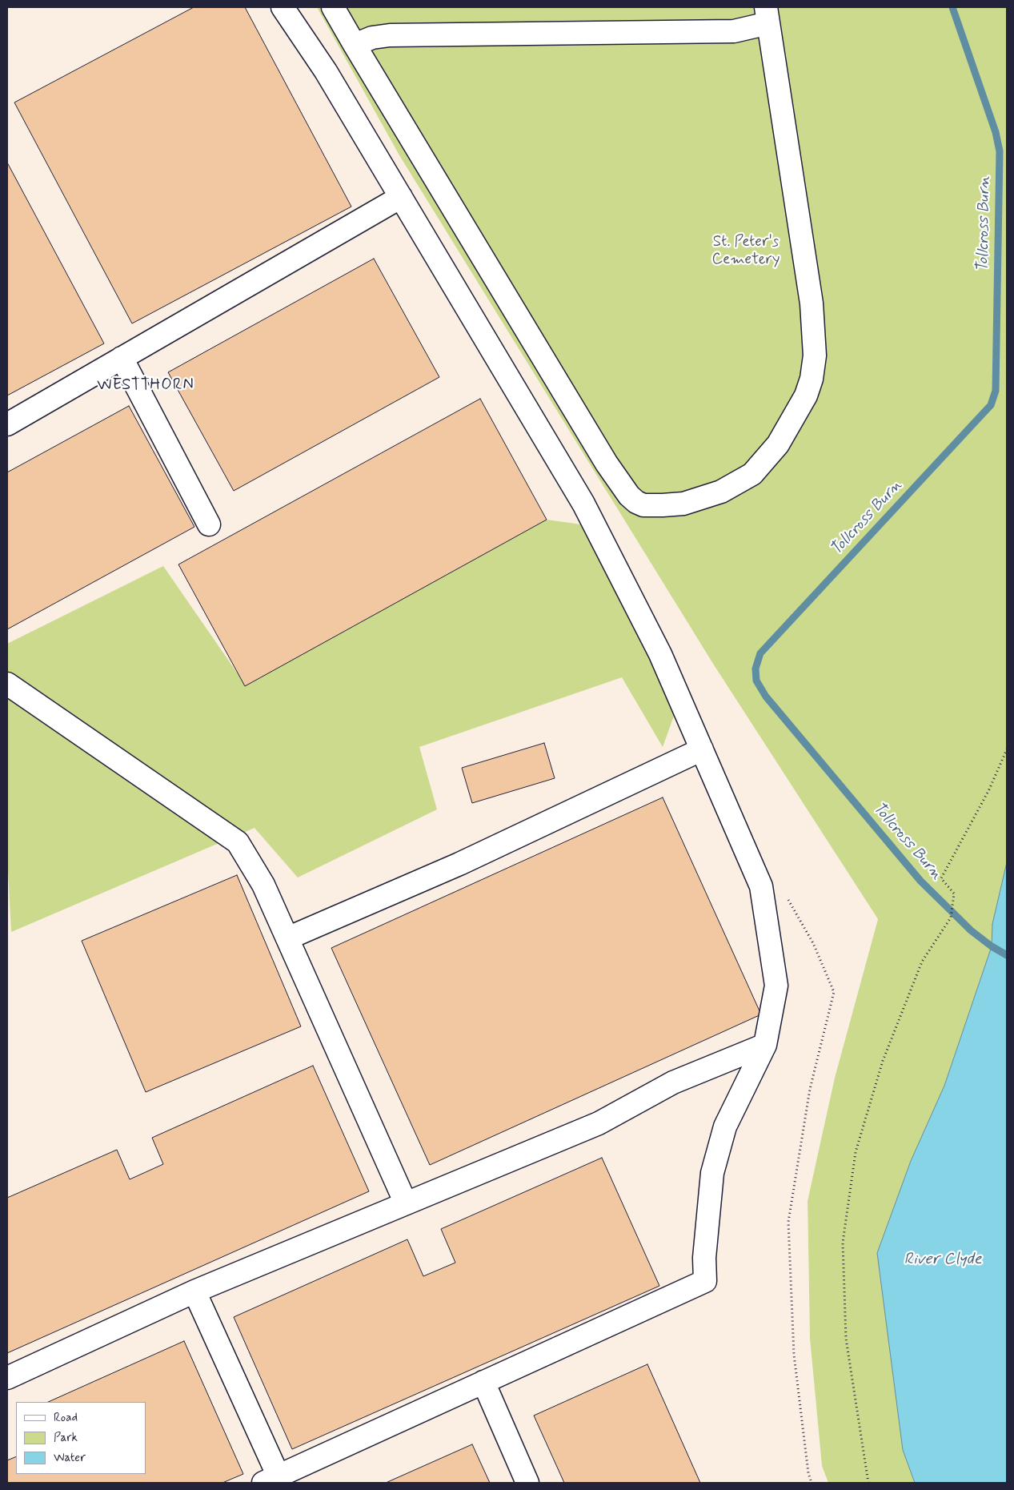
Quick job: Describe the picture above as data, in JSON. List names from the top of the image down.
{
  "districts": ["WESTTHORN"],
  "water": ["Tollcross Burn", "River Clyde"],
  "parks": ["St. Peter's Cemetery"],
  "legend": ["Road", "Park", "Water"]
}
